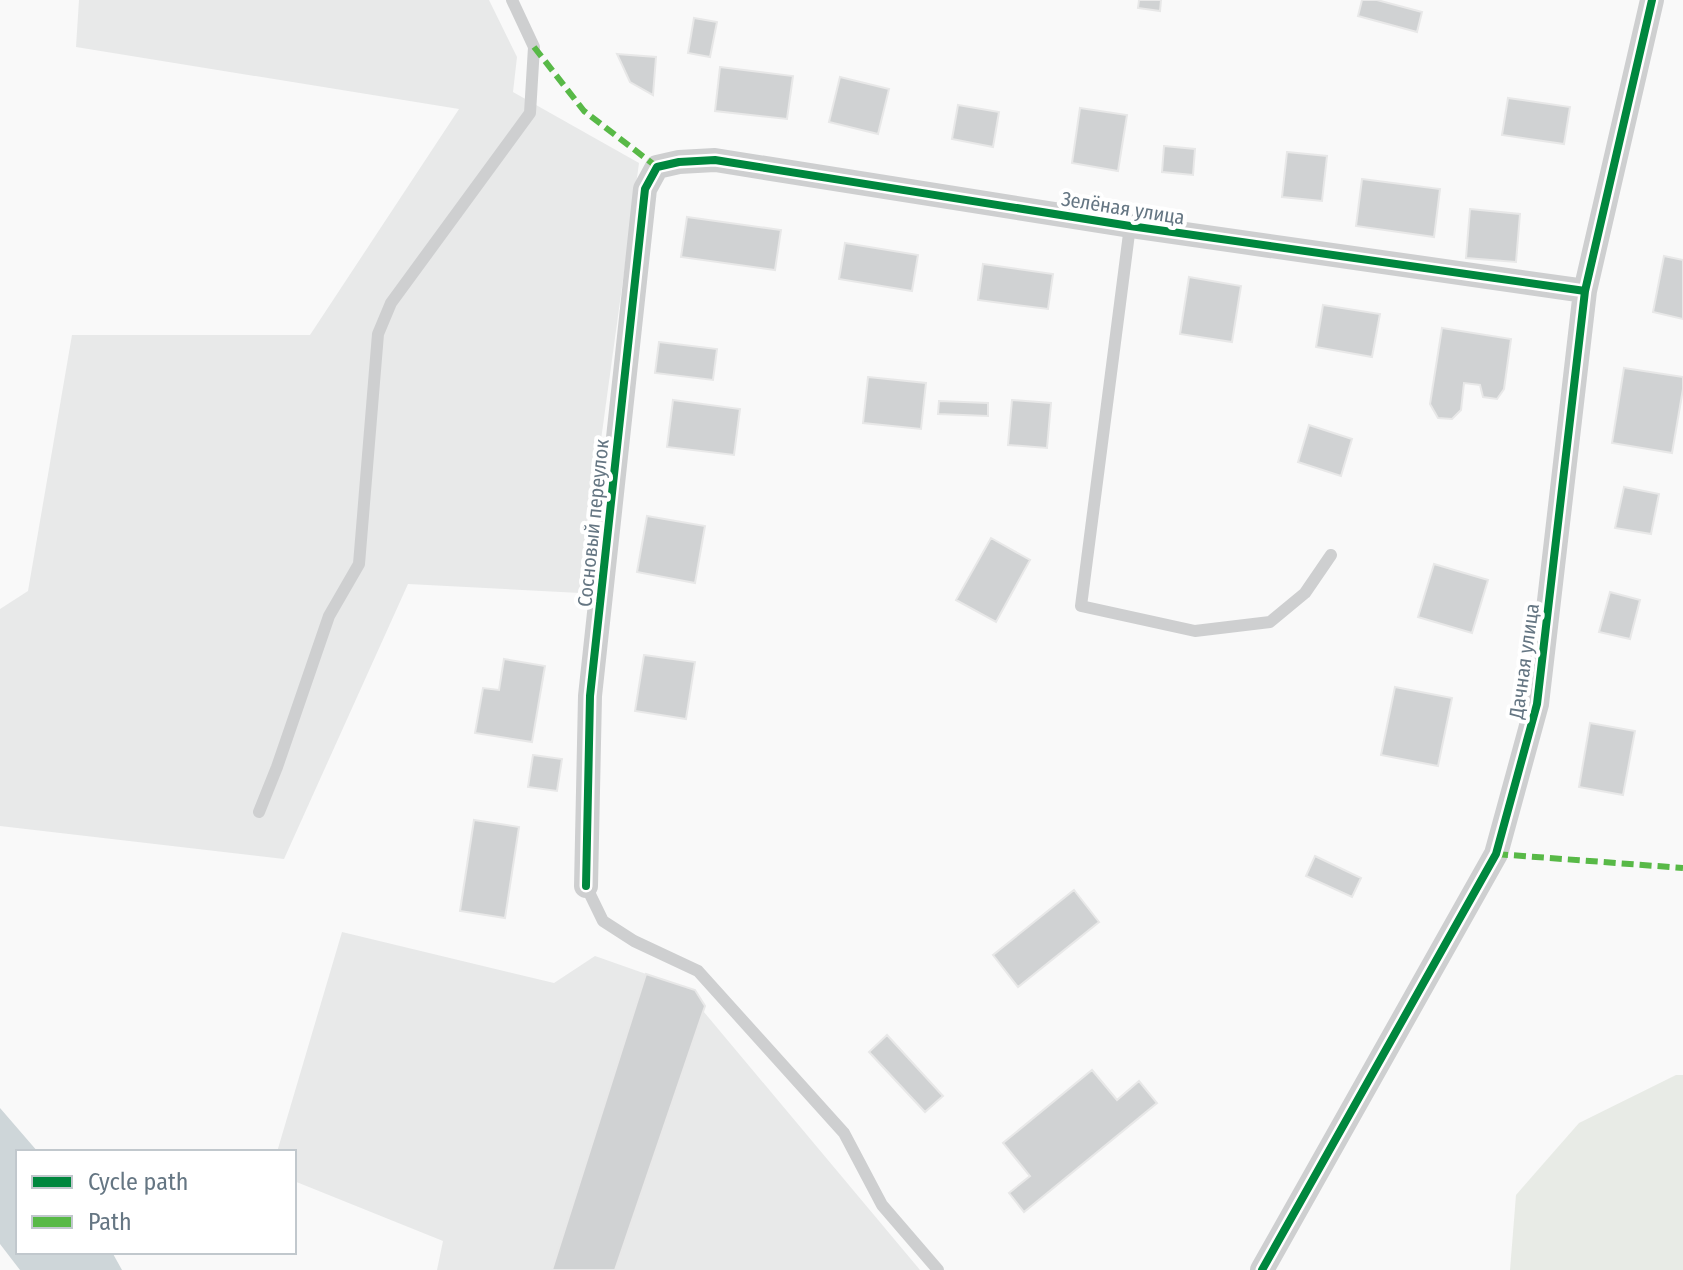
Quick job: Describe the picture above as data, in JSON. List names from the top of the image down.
{
  "streets": {
    "street": ["Зелёная улица", "Сосновый переулок", "Дачная улица"]
  },
  "crossings": [
    ["Зелёная улица", "Сосновый переулок"],
    ["Зелёная улица", "Дачная улица"]
  ],
  "legend": ["Cycle path", "Path"]
}
